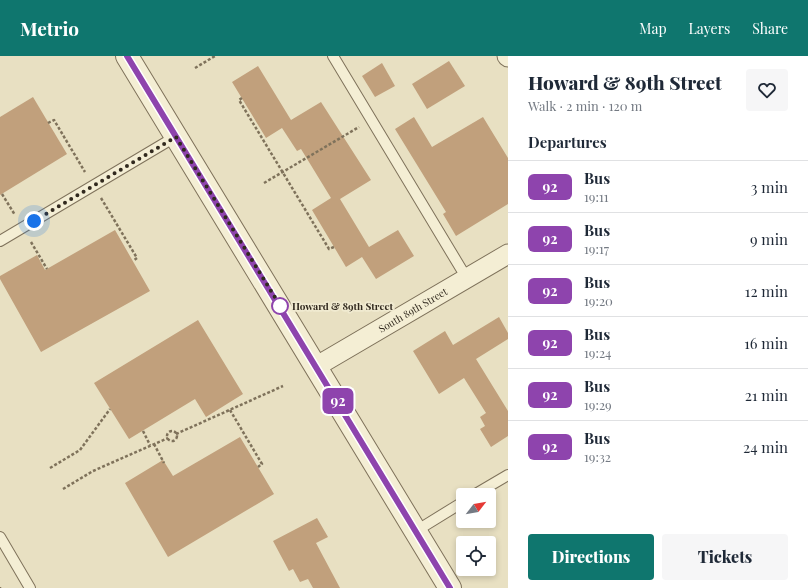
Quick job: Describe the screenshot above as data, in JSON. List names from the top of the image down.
{
  "streets": {
    "street": ["South 89th Street"]
  },
  "places": ["Howard & 89th Street"],
  "lines": ["bus line 92"],
  "north": "top right",
  "page": {
    "header": "Metrio",
    "nav": ["Map", "Layers", "Share"],
    "on_map": "92",
    "heading": [
      ["Howard & 89th Street", "Walk · 2 min · 120 m"],
      "Departures"
    ],
    "list": [
      {
        "mark": "92",
        "name": "Bus",
        "note": "19:11",
        "value": "3 min"
      },
      {
        "mark": "92",
        "name": "Bus",
        "note": "19:17",
        "value": "9 min"
      },
      {
        "mark": "92",
        "name": "Bus",
        "note": "19:20",
        "value": "12 min"
      },
      {
        "mark": "92",
        "name": "Bus",
        "note": "19:24",
        "value": "16 min"
      },
      {
        "mark": "92",
        "name": "Bus",
        "note": "19:29",
        "value": "21 min"
      },
      {
        "mark": "92",
        "name": "Bus",
        "note": "19:32",
        "value": "24 min"
      }
    ],
    "buttons": ["Directions", "Tickets"]
  }
}
